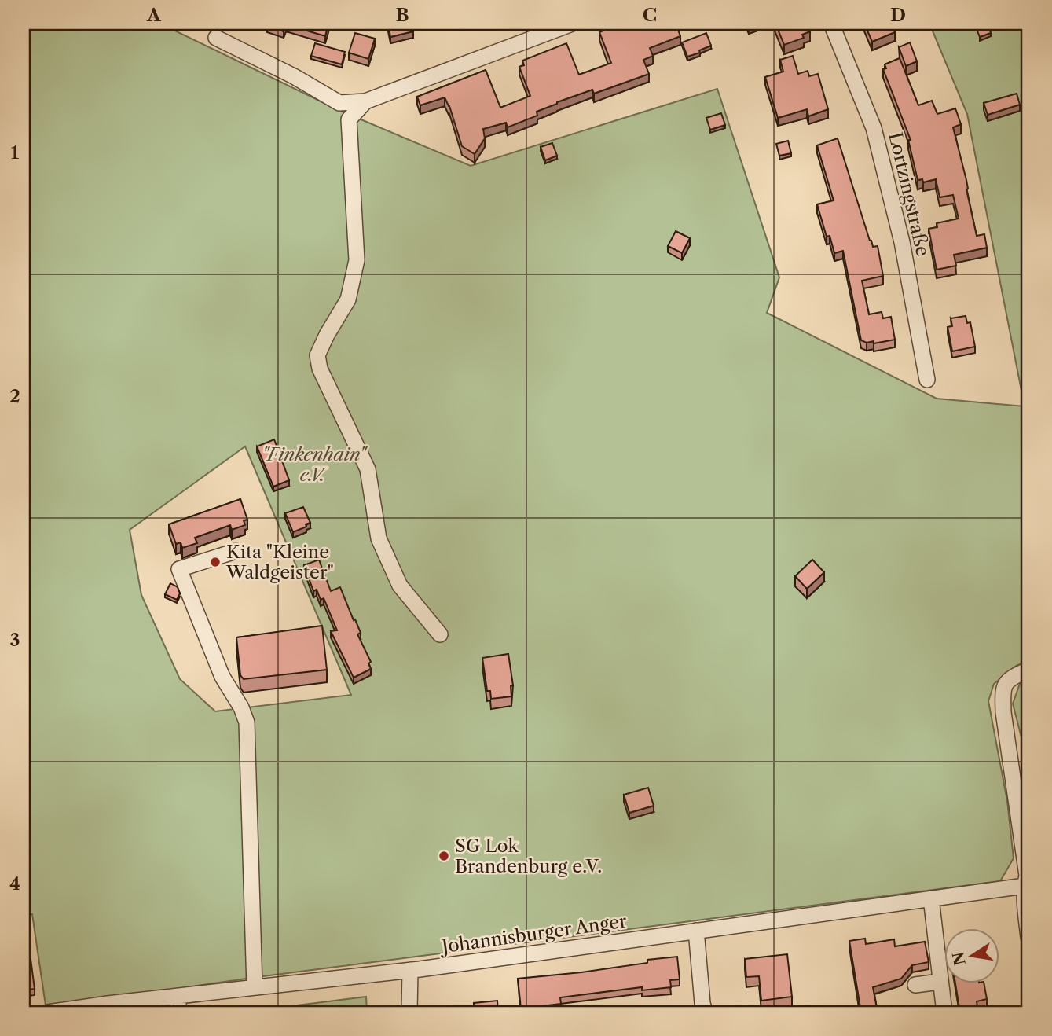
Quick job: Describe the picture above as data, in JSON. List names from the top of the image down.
{
  "streets": {
    "street": ["Lortzingstraße", "Johannisburger Anger"]
  },
  "parks": ["\"Finkenhain\" e.V."],
  "places": ["Kita \"Kleine Waldgeister\"", "SG Lok Brandenburg e.V."],
  "north": "left",
  "grid": {
    "columns": [
      "A",
      "B",
      "C",
      "D"
    ],
    "rows": [
      "1",
      "2",
      "3",
      "4"
    ]
  }
}
